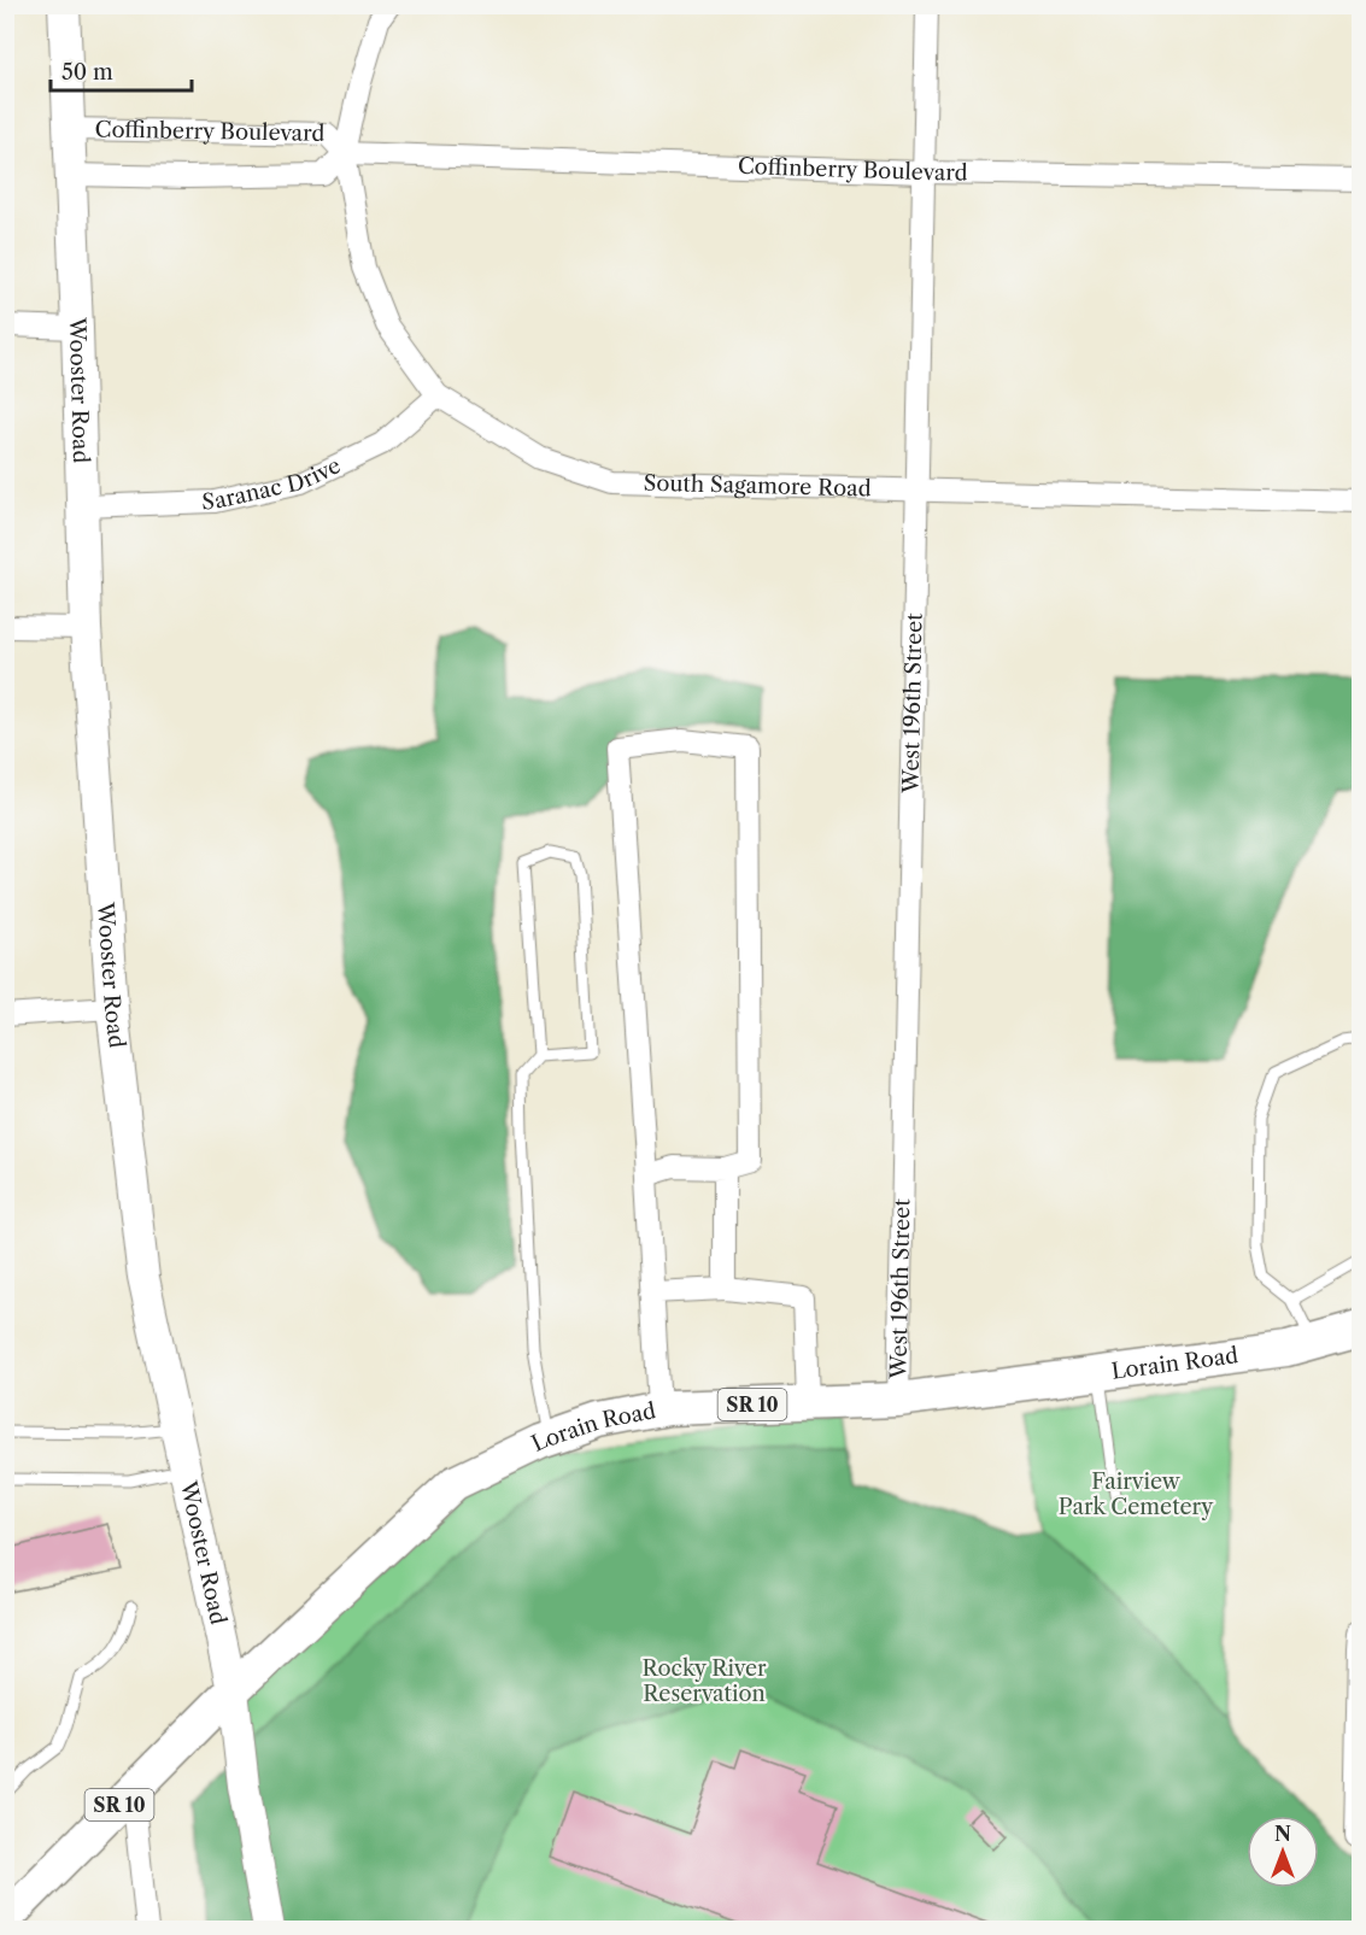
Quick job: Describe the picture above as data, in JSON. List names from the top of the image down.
{
  "streets": {
    "main road": ["Wooster Road", "Lorain Road", "SR 10"],
    "street": [
      "Coffinberry Boulevard",
      "Saranac Drive",
      "South Sagamore Road",
      "West 196th Street"
    ]
  },
  "crossings": [
    ["Coffinberry Boulevard", "Wooster Road"],
    ["Coffinberry Boulevard", "South Sagamore Road"],
    ["Coffinberry Boulevard", "West 196th Street"],
    ["Wooster Road", "Saranac Drive"],
    ["Wooster Road", "Lorain Road"],
    ["Saranac Drive", "South Sagamore Road"],
    ["South Sagamore Road", "West 196th Street"],
    ["West 196th Street", "Lorain Road"]
  ],
  "parks": ["Fairview Park Cemetery", "Rocky River Reservation"],
  "scale_bar": "50 m",
  "north": "top"
}
